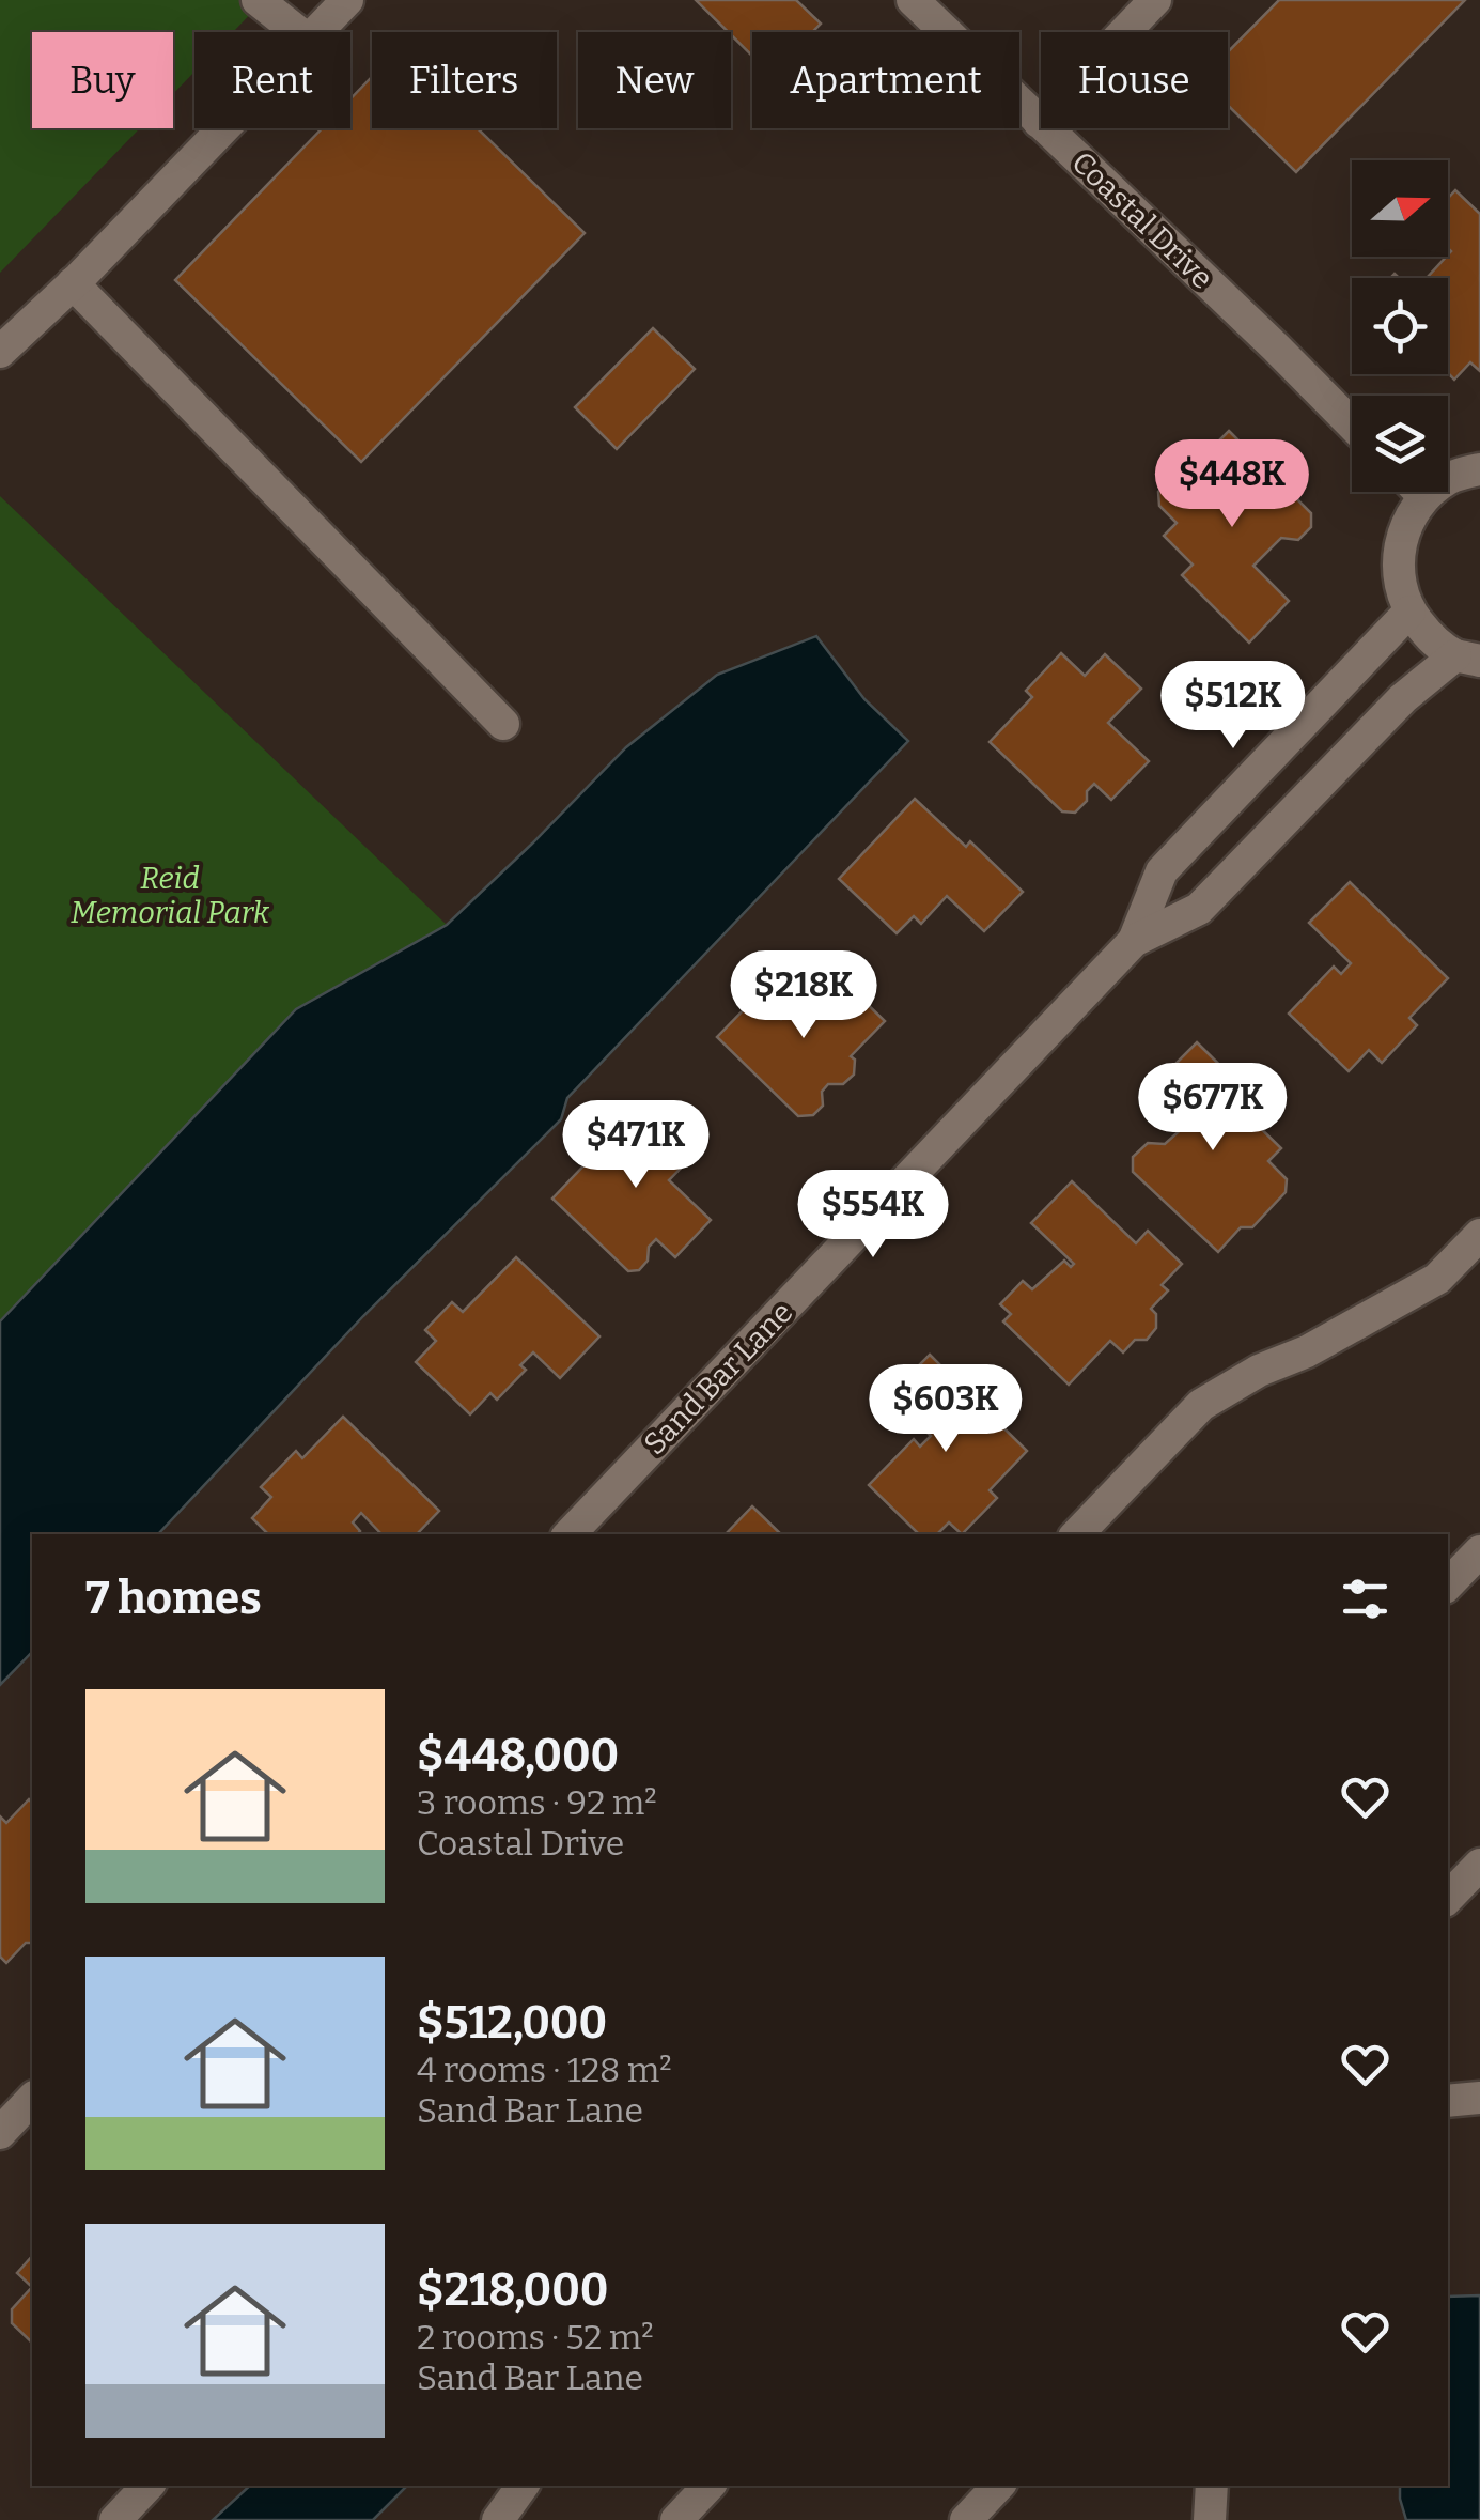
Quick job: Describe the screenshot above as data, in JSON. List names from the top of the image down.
{
  "streets": {
    "street": ["Coastal Drive", "Sand Bar Lane"]
  },
  "parks": ["Reid Memorial Park"],
  "north": "right",
  "page": {
    "chip": [
      "Buy",
      "Rent",
      "Filters",
      "New",
      "Apartment",
      "House"
    ],
    "price": [
      "$448K",
      "$512K",
      "$218K",
      "$677K",
      "$471K",
      "$554K",
      "$603K"
    ],
    "heading": "7 homes",
    "list": [
      {
        "name": "$448,000",
        "note": "3 rooms · 92 m² · Coastal Drive"
      },
      {
        "name": "$512,000",
        "note": "4 rooms · 128 m² · Sand Bar Lane"
      },
      {
        "name": "$218,000",
        "note": "2 rooms · 52 m² · Sand Bar Lane"
      }
    ]
  }
}
